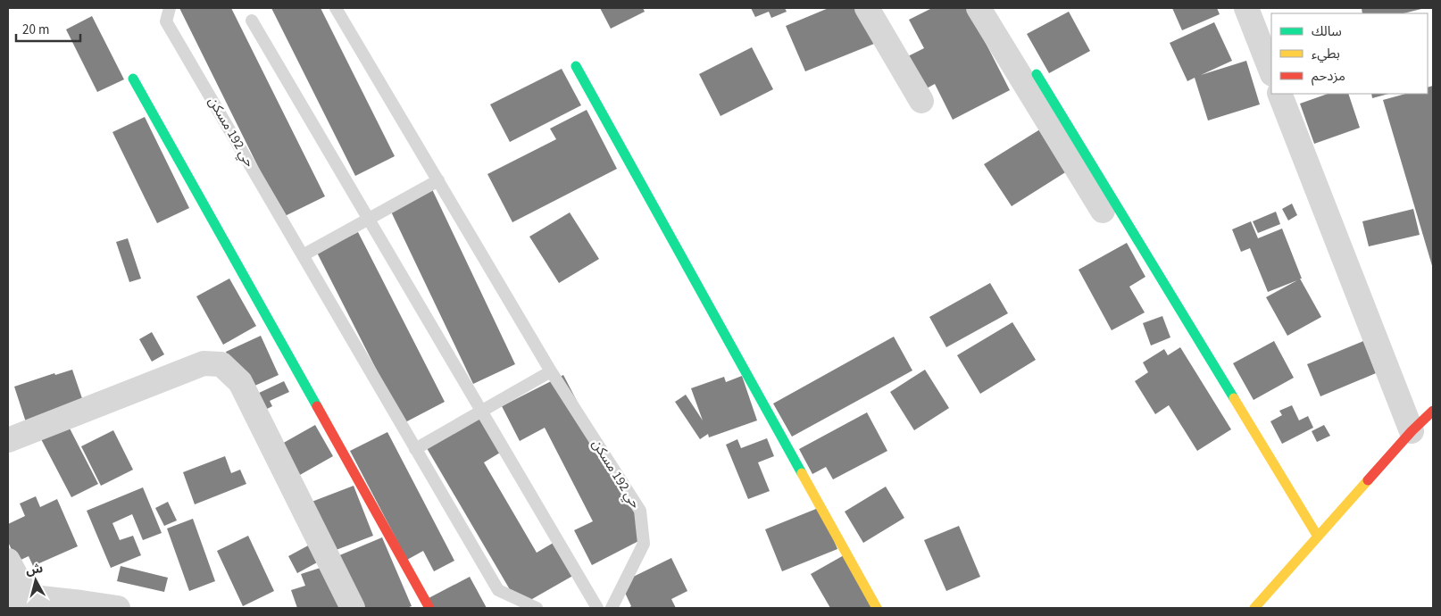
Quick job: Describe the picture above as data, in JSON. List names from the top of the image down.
{
  "streets": {
    "lane": ["حي 192 مسكن"]
  },
  "legend": ["سالك", "بطيء", "مزدحم"],
  "scale_bar": "20 m",
  "north": "top"
}
